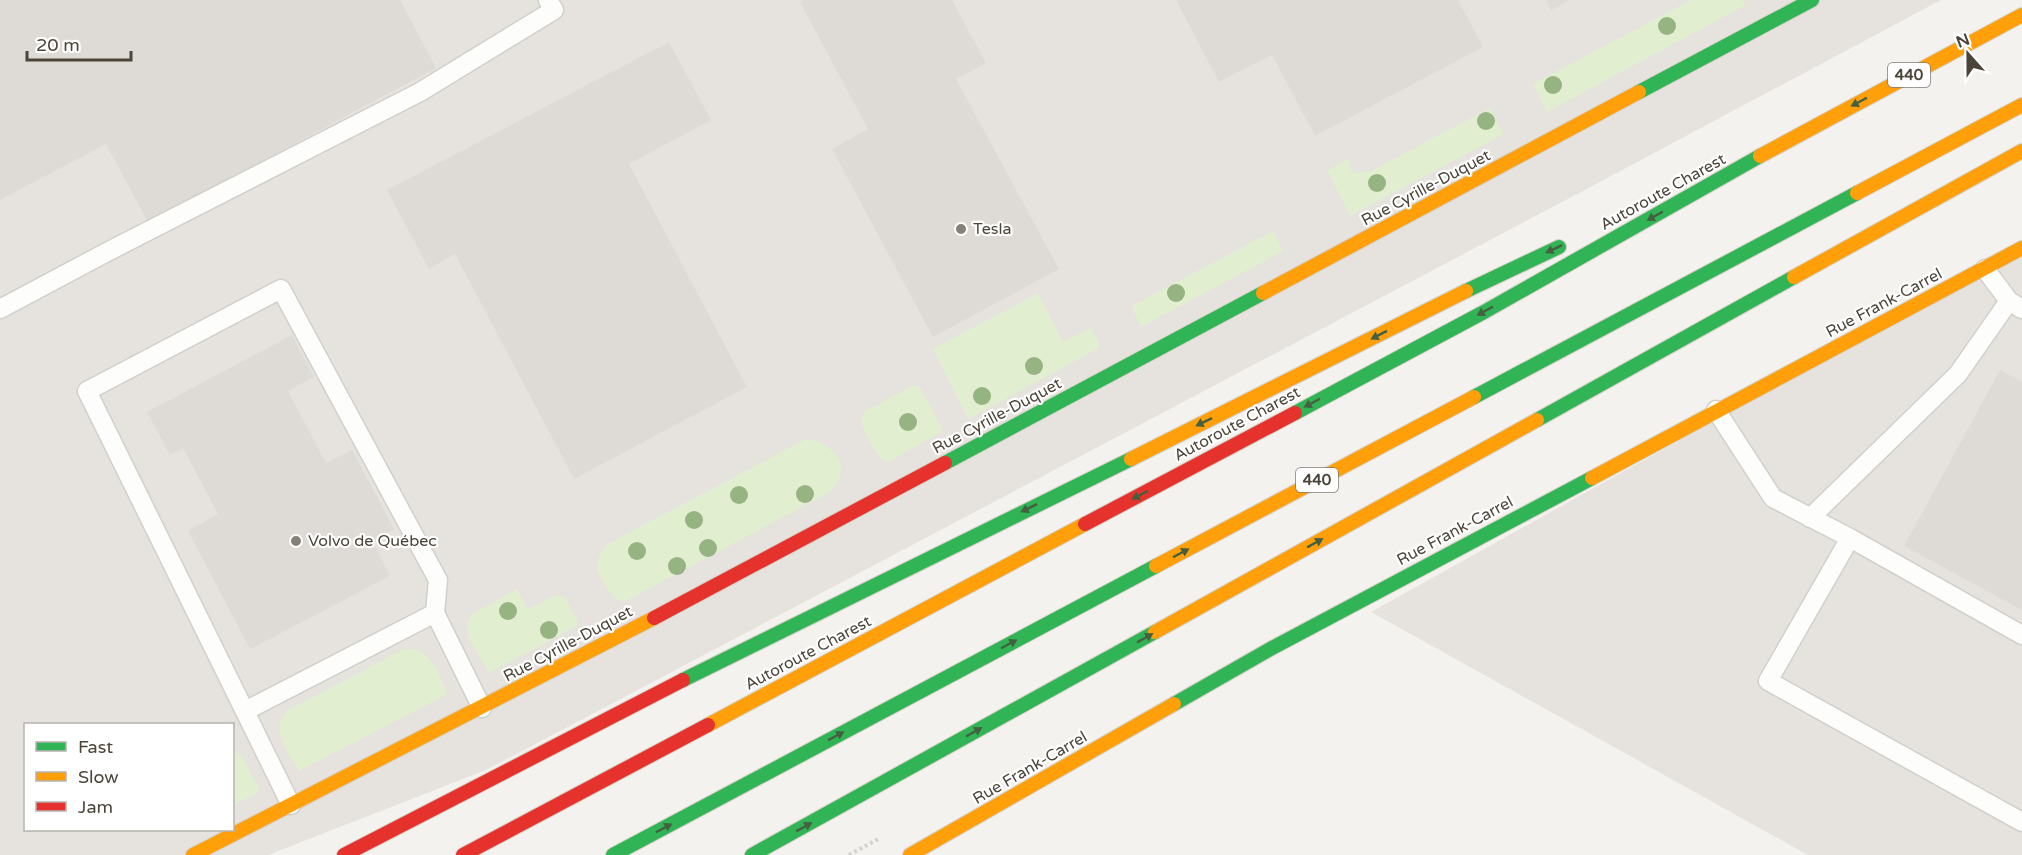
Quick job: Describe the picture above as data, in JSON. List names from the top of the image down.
{
  "streets": {
    "main road": [
      "440",
      "Rue Cyrille-Duquet",
      "Autoroute Charest",
      "Rue Frank-Carrel"
    ]
  },
  "places": ["Tesla", "Volvo de Québec"],
  "legend": ["Fast", "Slow", "Jam"],
  "scale_bar": "20 m",
  "north": "top"
}
